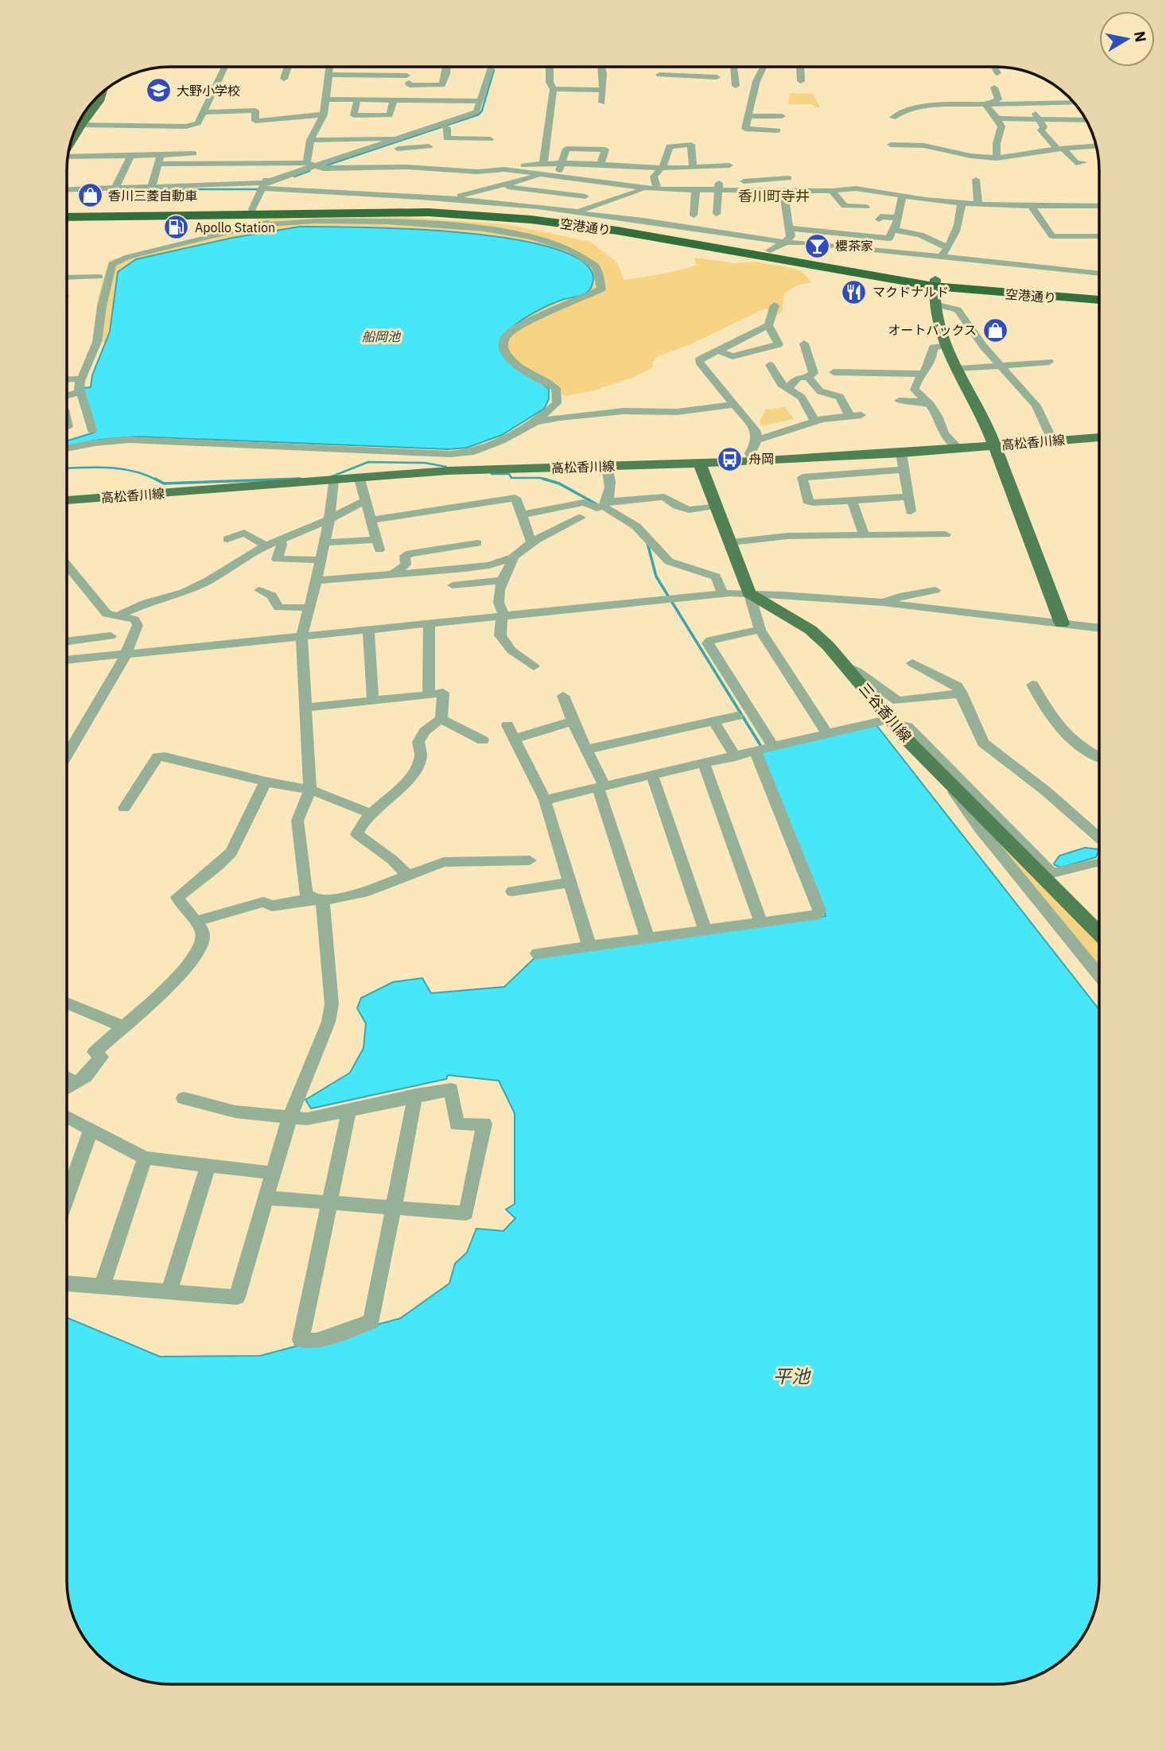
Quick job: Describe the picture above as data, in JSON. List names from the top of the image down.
{
  "streets": {
    "highway": ["空港通り"],
    "main road": ["高松香川線", "三谷香川線"]
  },
  "districts": ["香川町寺井"],
  "water": ["船岡池", "平池"],
  "places": {
    "school or university": ["大野小学校"],
    "shop": ["香川三菱自動車", "オートバックス"],
    "fuel station": ["Apollo Station"],
    "bar": ["櫻茶家"],
    "restaurant": ["マクドナルド"],
    "bus stop": ["舟岡"]
  },
  "north": "right"
}
